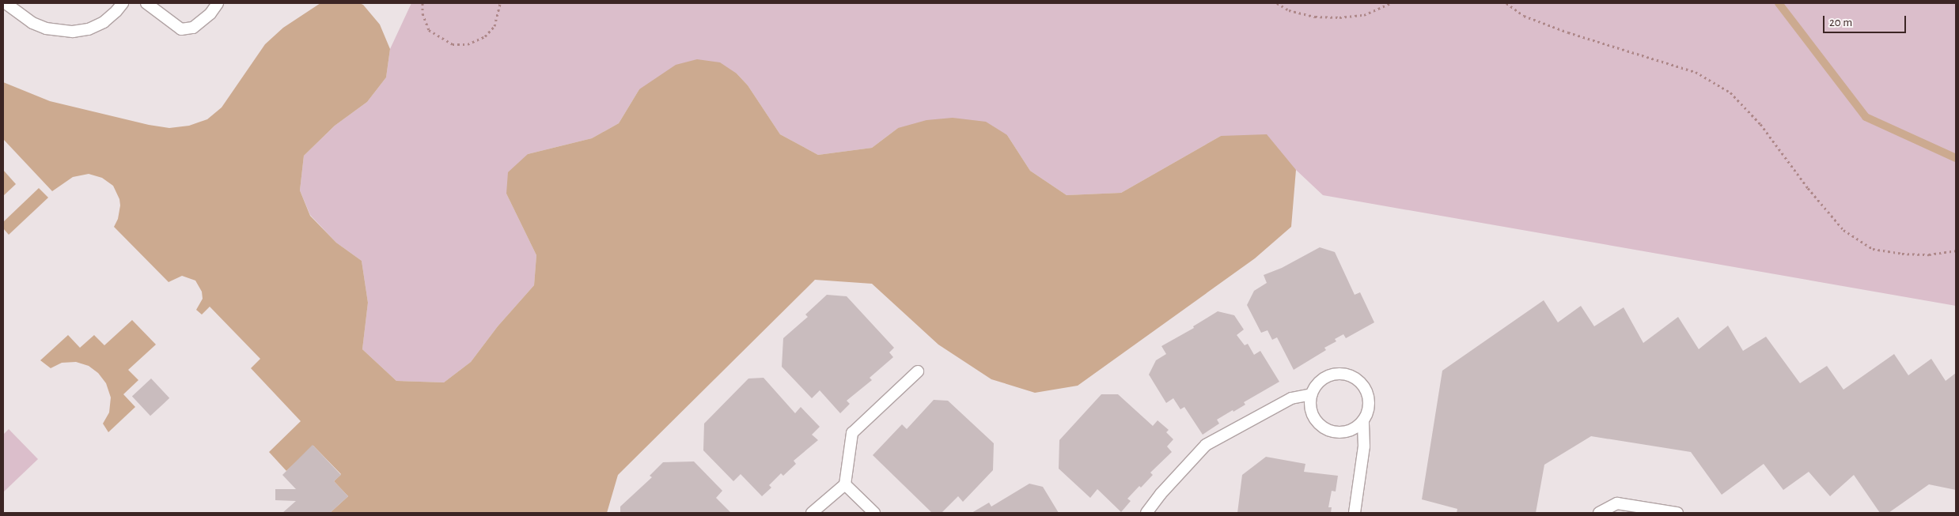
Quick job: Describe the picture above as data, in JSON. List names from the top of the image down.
{
  "scale_bar": "20 m"
}
